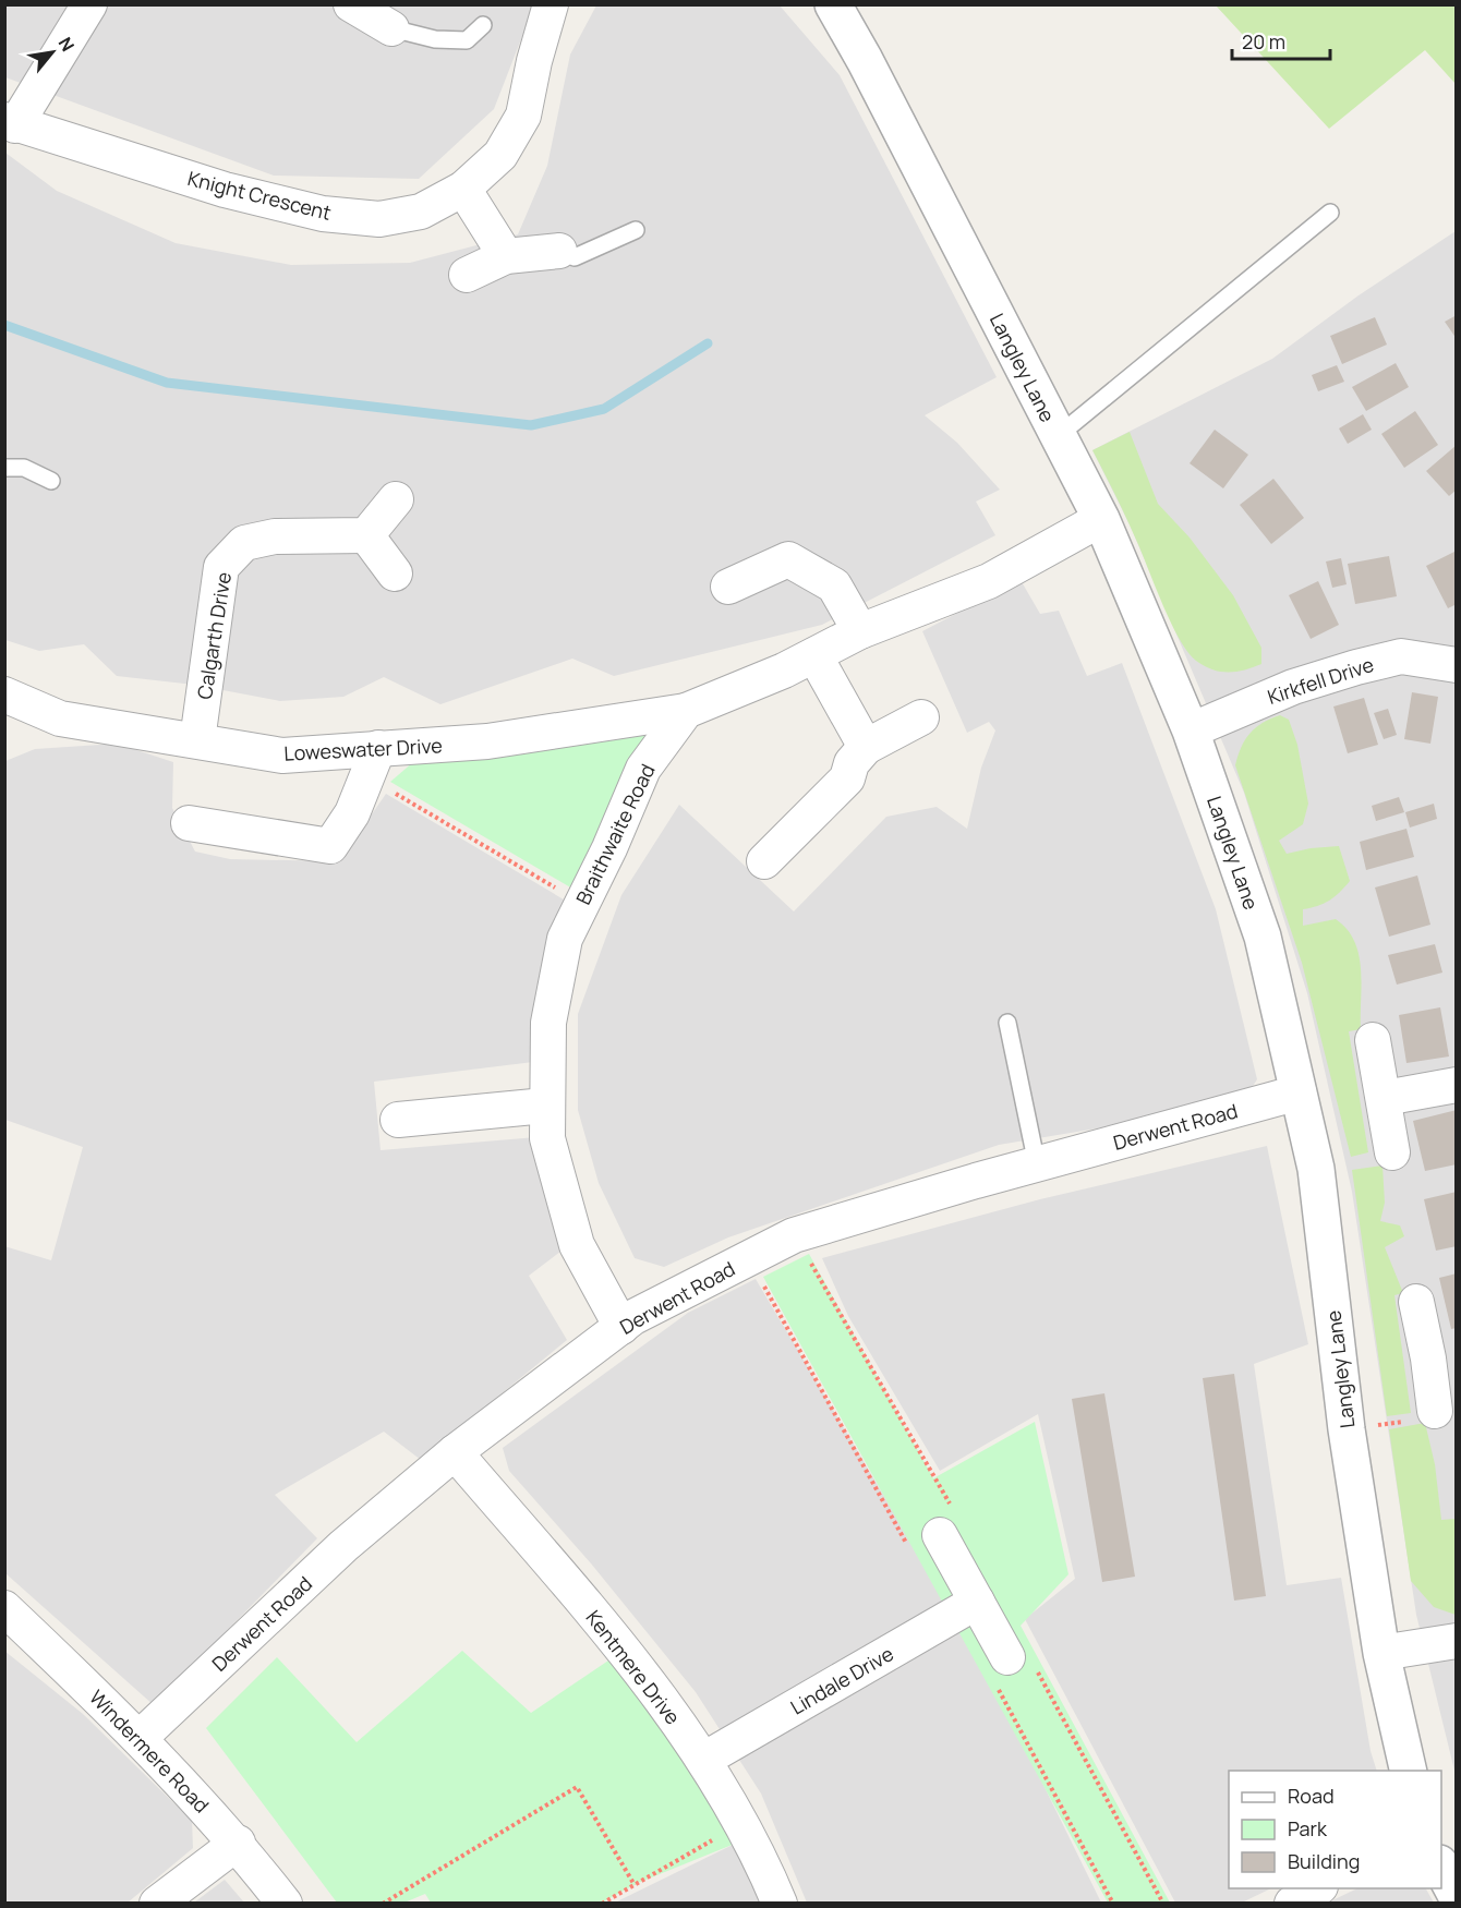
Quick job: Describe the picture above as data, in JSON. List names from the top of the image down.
{
  "streets": {
    "street": [
      "Knight Crescent",
      "Langley Lane",
      "Calgarth Drive",
      "Kirkfell Drive",
      "Loweswater Drive",
      "Braithwaite Road",
      "Derwent Road",
      "Kentmere Drive",
      "Lindale Drive",
      "Windermere Road"
    ]
  },
  "crossings": [
    ["Langley Lane", "Kirkfell Drive"],
    ["Langley Lane", "Derwent Road"],
    ["Calgarth Drive", "Loweswater Drive"],
    ["Loweswater Drive", "Braithwaite Road"],
    ["Braithwaite Road", "Derwent Road"],
    ["Derwent Road", "Kentmere Drive"],
    ["Derwent Road", "Windermere Road"],
    ["Kentmere Drive", "Lindale Drive"]
  ],
  "legend": ["Road", "Park", "Building"],
  "scale_bar": "20 m",
  "north": "top right"
}
